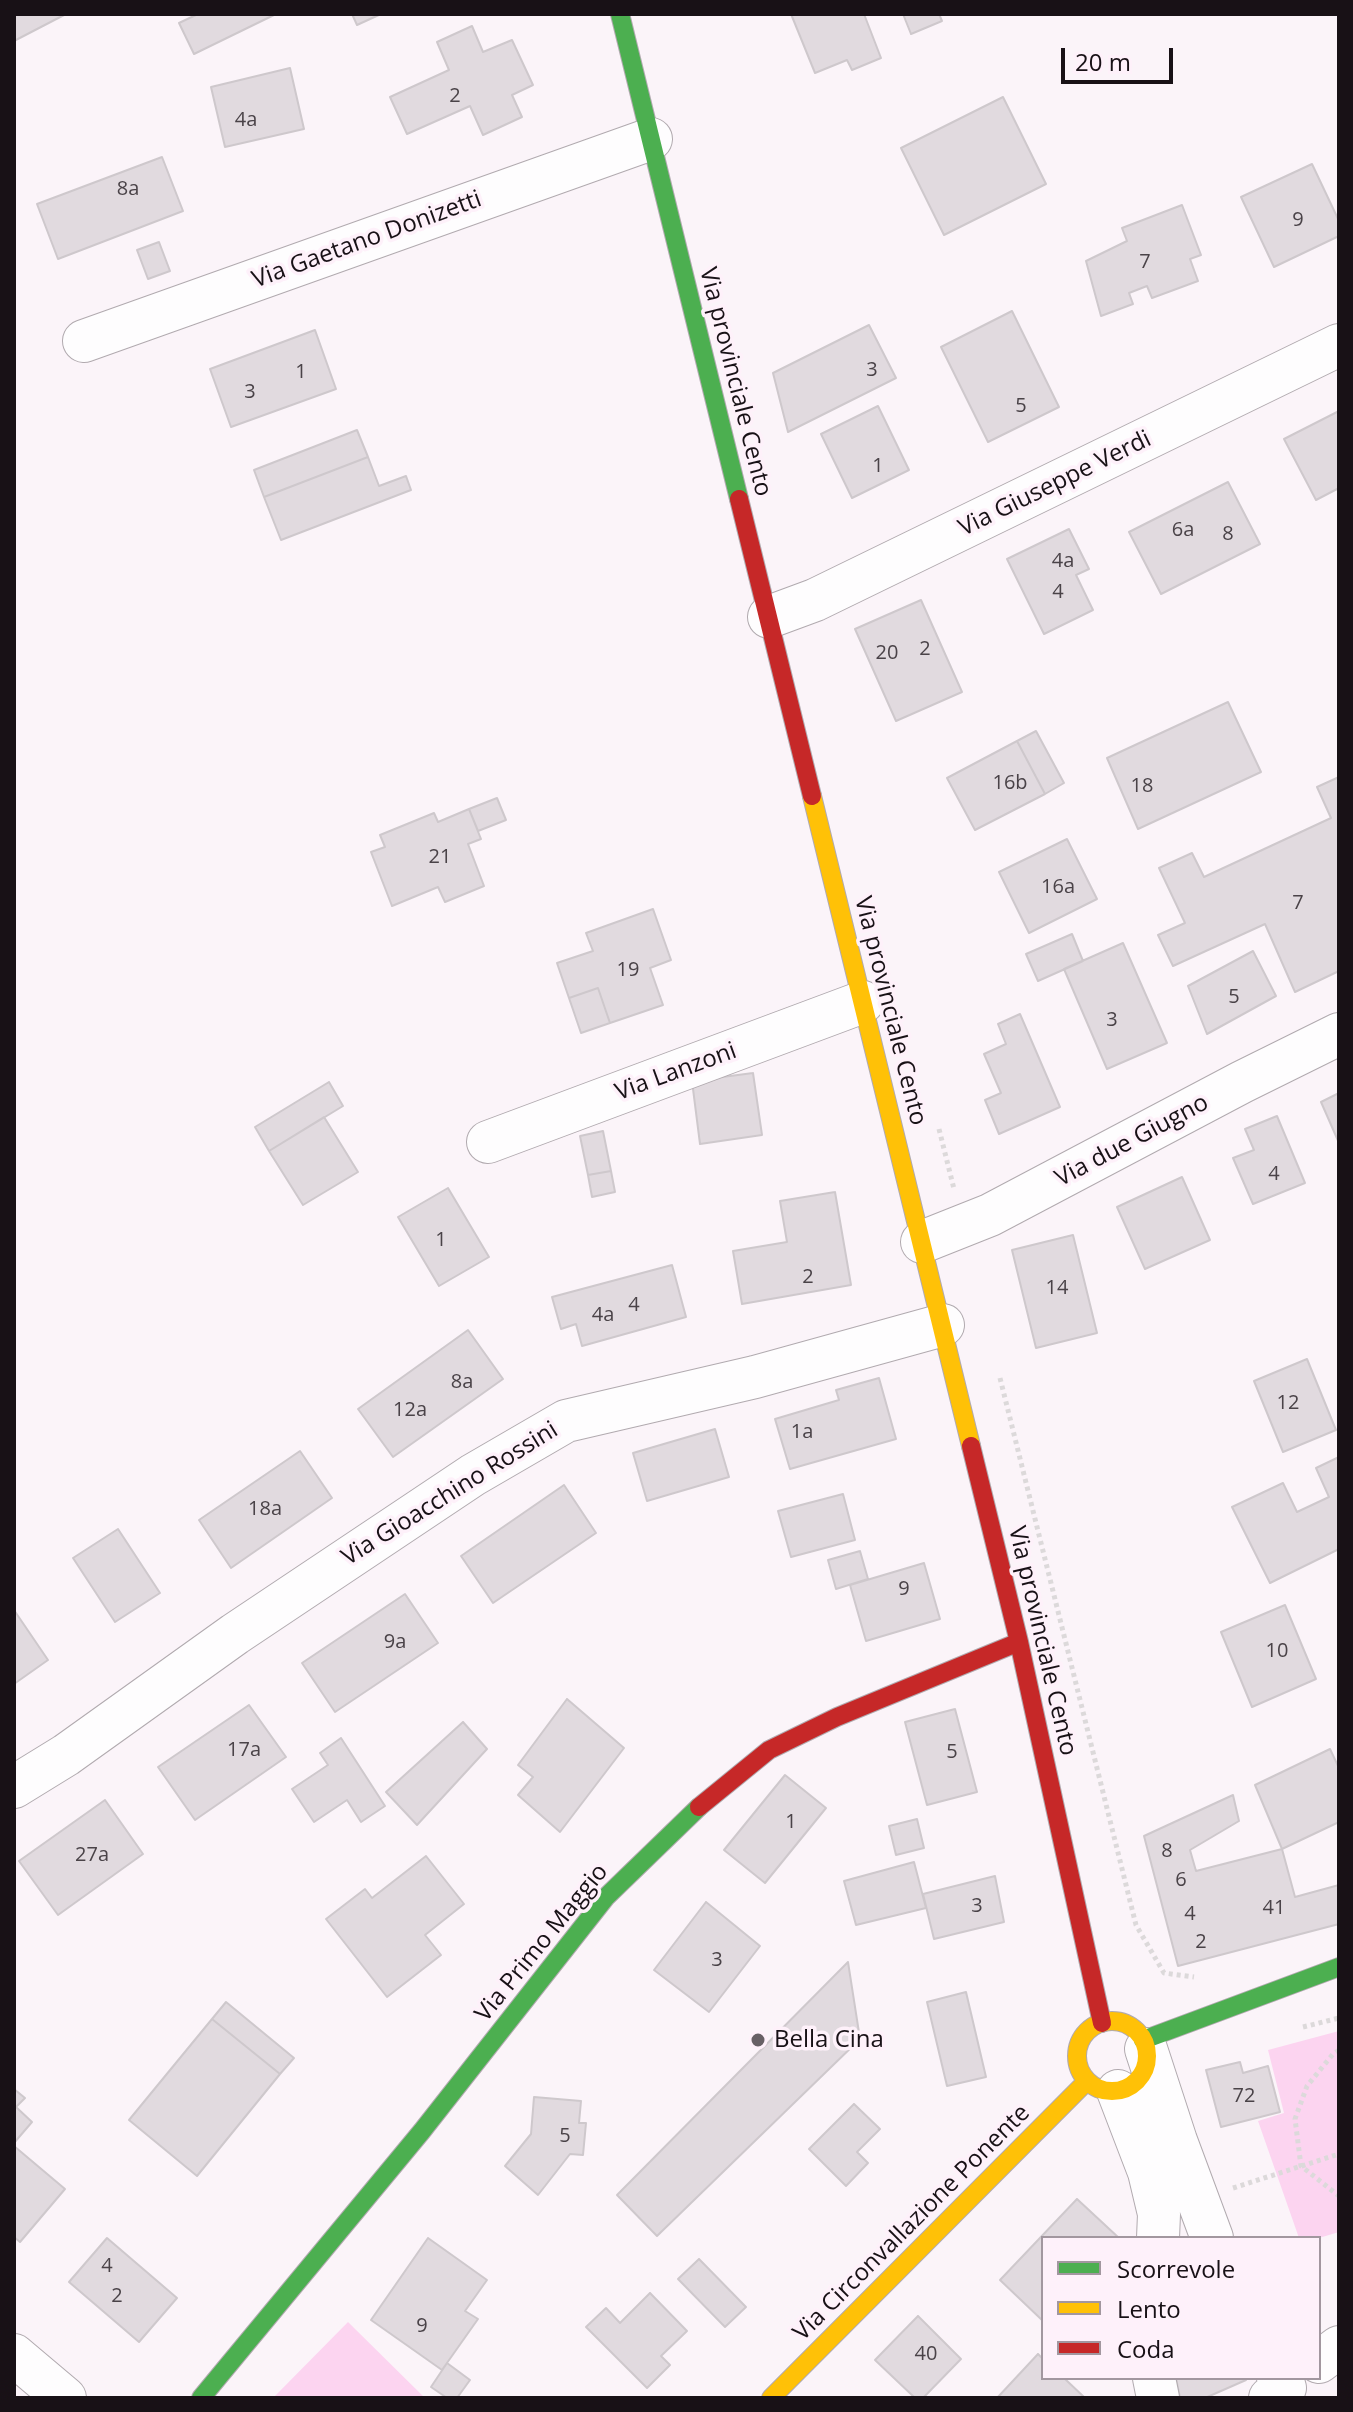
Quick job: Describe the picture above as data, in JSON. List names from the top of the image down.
{
  "streets": {
    "main road": ["Via provinciale Cento", "Via Primo Maggio", "Via Circonvallazione Ponente"],
    "street": [
      "Via Gaetano Donizetti",
      "Via Giuseppe Verdi",
      "Via Lanzoni",
      "Via due Giugno",
      "Via Gioacchino Rossini"
    ]
  },
  "crossings": [
    ["Via Gaetano Donizetti", "Via provinciale Cento"],
    ["Via provinciale Cento", "Via Giuseppe Verdi"],
    ["Via provinciale Cento", "Via Lanzoni"],
    ["Via provinciale Cento", "Via due Giugno"],
    ["Via provinciale Cento", "Via Gioacchino Rossini"],
    ["Via provinciale Cento", "Via Primo Maggio"],
    ["Via provinciale Cento", "Via Circonvallazione Ponente"]
  ],
  "places": ["Bella Cina"],
  "house_numbers": [
    "2",
    "4a",
    "8a",
    "9",
    "7",
    "3",
    "1",
    "3",
    "5",
    "1",
    "6a",
    "8",
    "4a",
    "4",
    "2",
    "20",
    "16b",
    "18",
    "21",
    "16a",
    "7",
    "19",
    "5",
    "3",
    "4",
    "1",
    "2",
    "14",
    "4",
    "4a",
    "8a",
    "12",
    "12a",
    "1a",
    "18a",
    "9",
    "9a",
    "10",
    "17a",
    "5",
    "1",
    "8",
    "27a",
    "6",
    "3",
    "41",
    "4",
    "2",
    "3",
    "72",
    "5",
    "4",
    "2",
    "9",
    "40"
  ],
  "legend": ["Scorrevole", "Lento", "Coda"],
  "scale_bar": "20 m"
}
